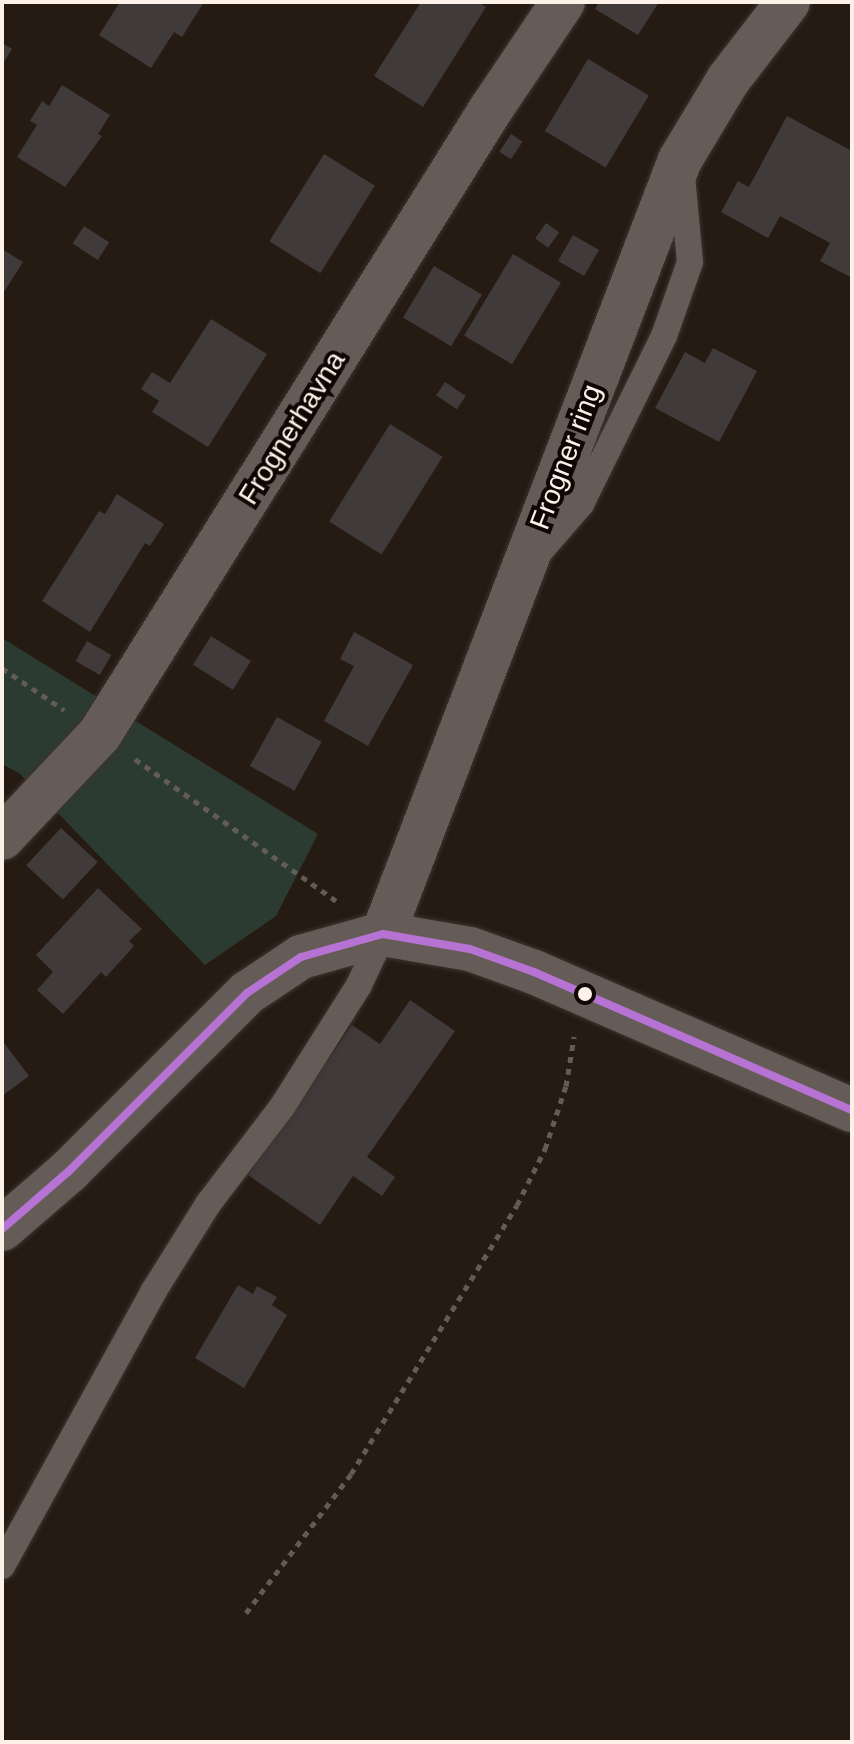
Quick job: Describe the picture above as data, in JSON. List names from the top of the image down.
{
  "streets": {
    "street": ["Frognerhavna", "Frogner ring"]
  }
}
